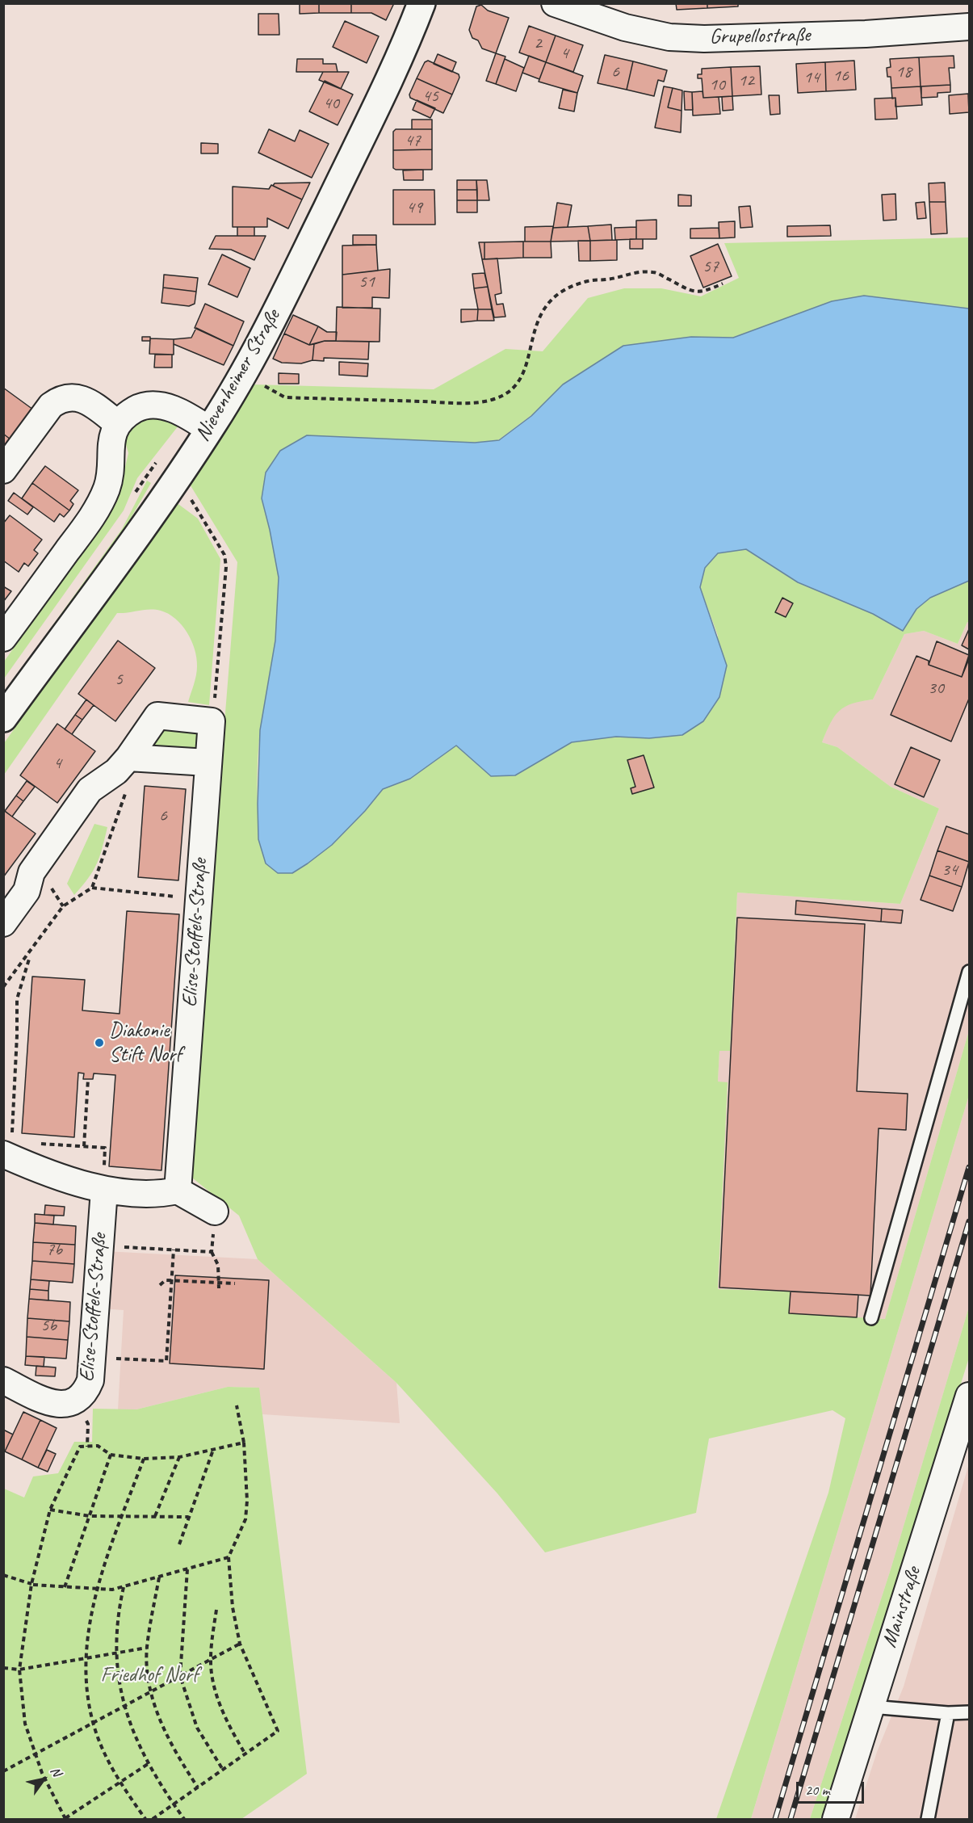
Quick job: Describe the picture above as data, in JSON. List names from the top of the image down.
{
  "streets": {
    "main road": ["Nievenheimer Straße"],
    "street": ["Grupellostraße", "Elise-Stoffels-Straße", "Mainstraße"]
  },
  "parks": ["Friedhof Norf"],
  "places": ["Diakonie Stift Norf"],
  "house_numbers": [
    "2",
    "4",
    "6",
    "18",
    "16",
    "14",
    "12",
    "10",
    "45",
    "40",
    "47",
    "49",
    "57",
    "51",
    "5",
    "30",
    "4",
    "6",
    "34",
    "7b",
    "5b"
  ],
  "scale_bar": "20 m",
  "north": "top right"
}
